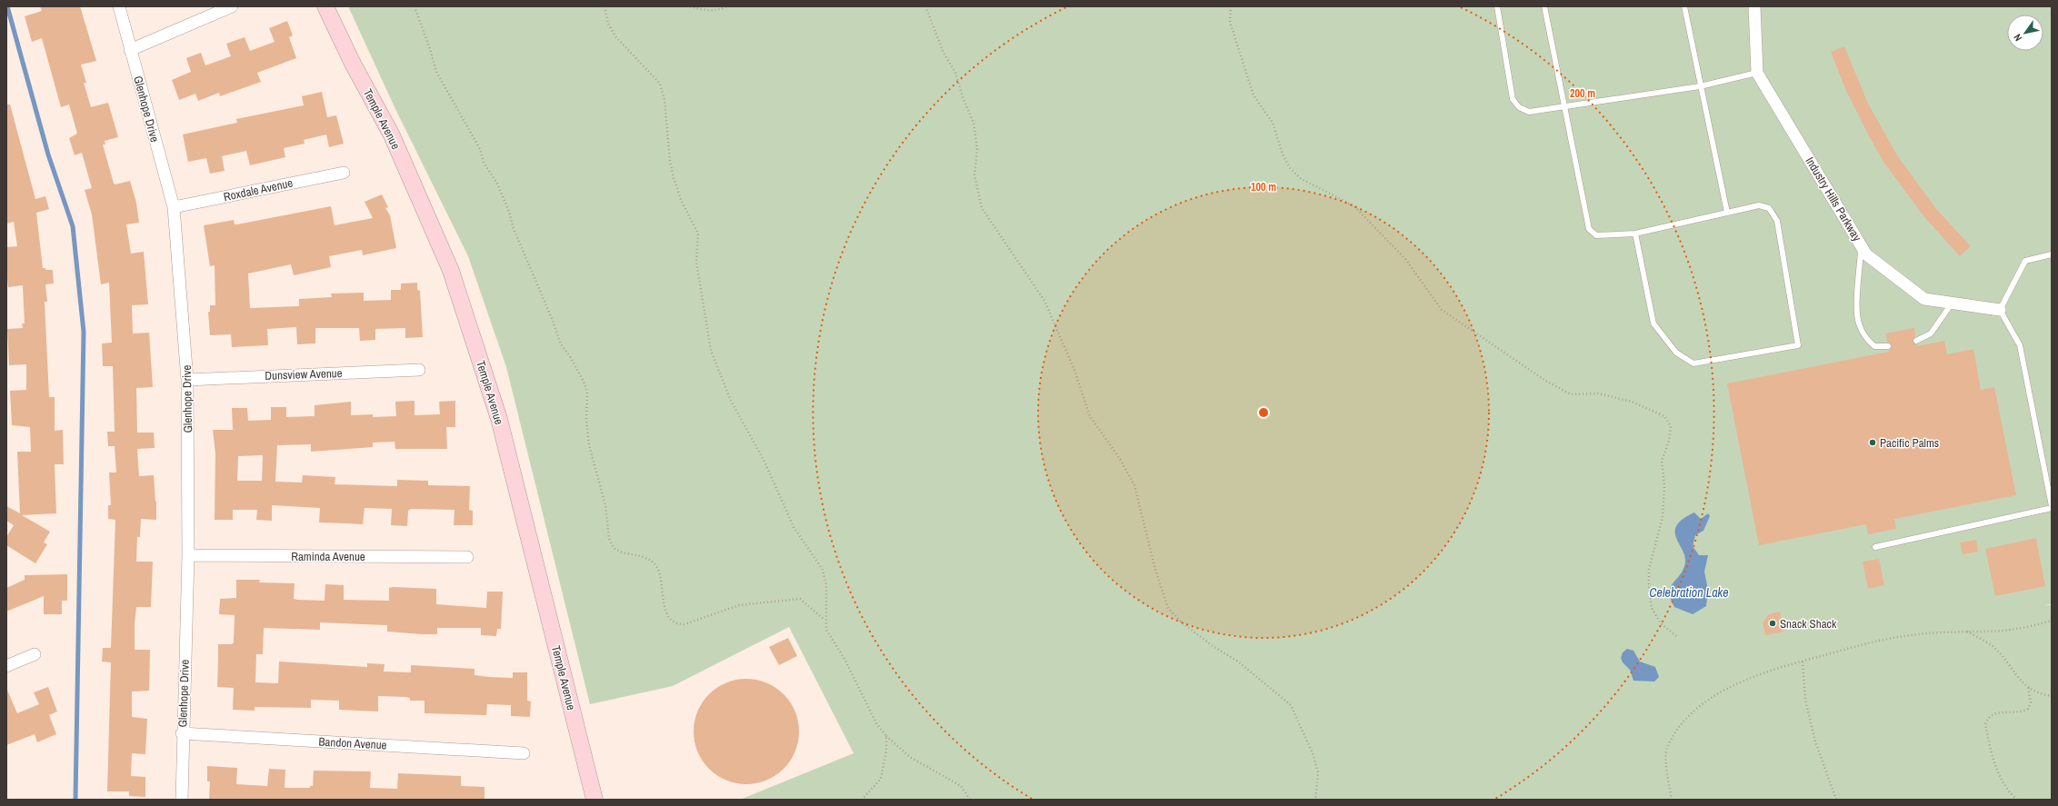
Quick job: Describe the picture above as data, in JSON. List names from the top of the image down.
{
  "streets": {
    "main road": ["Temple Avenue"],
    "street": [
      "Glenhope Drive",
      "Roxdale Avenue",
      "Industry Hills Parkway",
      "Dunsview Avenue",
      "Raminda Avenue",
      "Bandon Avenue"
    ]
  },
  "crossings": [
    ["Glenhope Drive", "Roxdale Avenue"],
    ["Glenhope Drive", "Dunsview Avenue"],
    ["Glenhope Drive", "Raminda Avenue"],
    ["Glenhope Drive", "Bandon Avenue"]
  ],
  "water": ["Celebration Lake"],
  "places": ["Pacific Palms", "Snack Shack"],
  "north": "bottom left",
  "rings": ["200 m", "100 m"]
}
